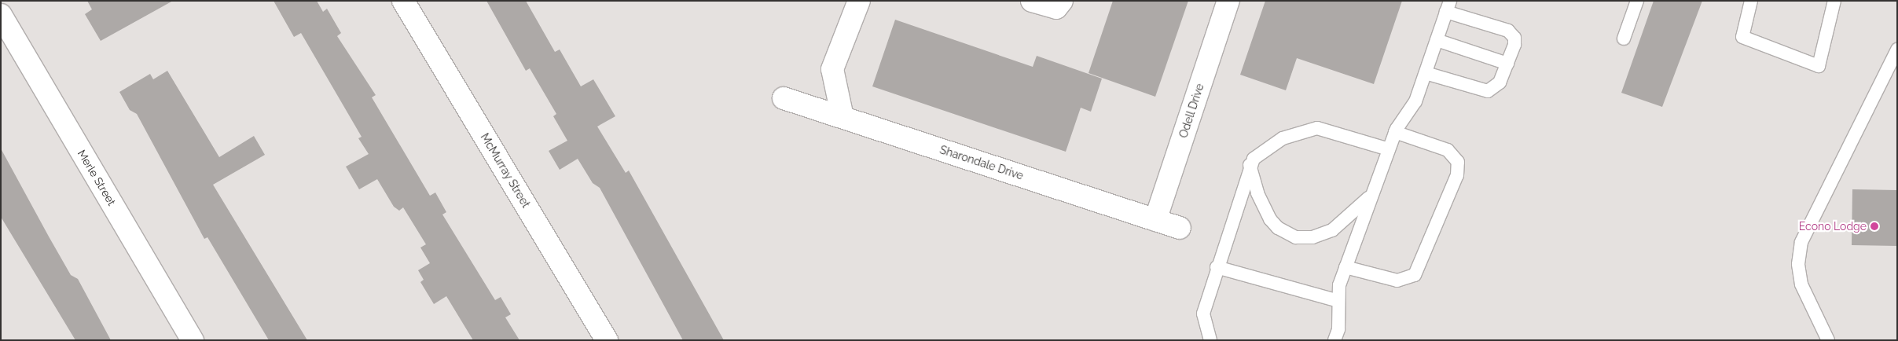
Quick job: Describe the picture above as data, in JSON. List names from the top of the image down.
{
  "streets": {
    "street": [
      "Odell Drive",
      "Sharondale Drive",
      "McMurray Street",
      "Merle Street"
    ]
  },
  "crossings": [
    ["Odell Drive", "Sharondale Drive"]
  ],
  "places": ["Econo Lodge"]
}
